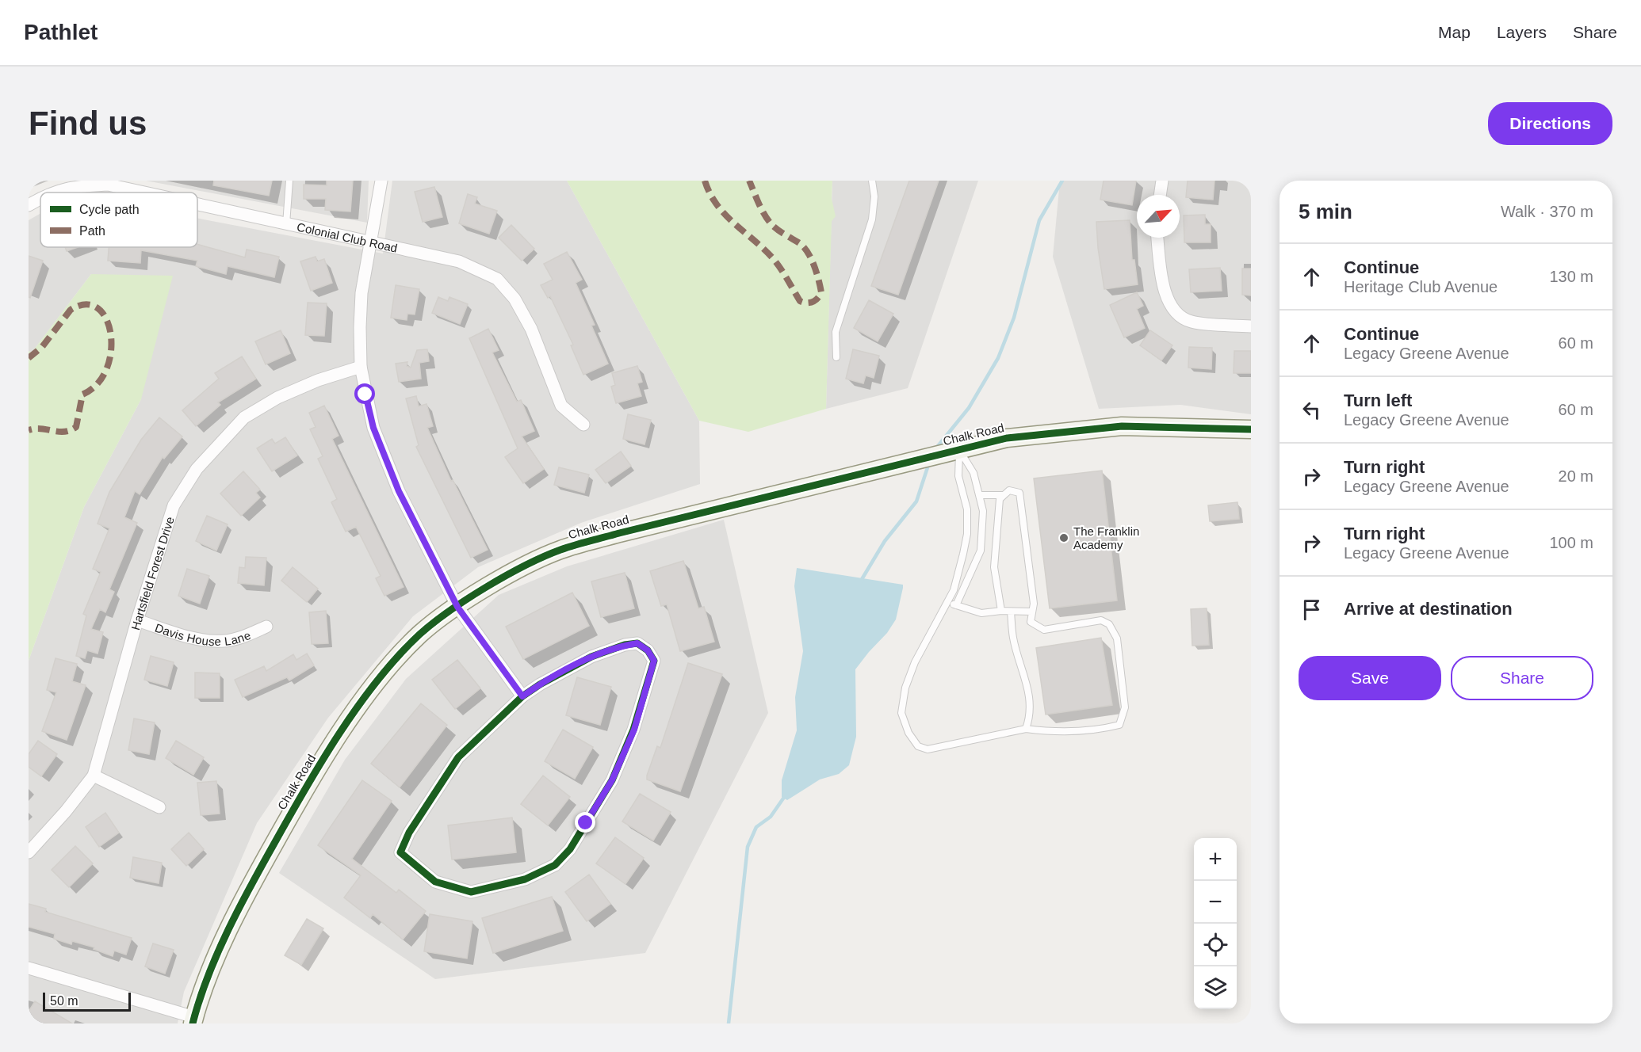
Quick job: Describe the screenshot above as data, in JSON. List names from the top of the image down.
{
  "streets": {
    "street": [
      "Colonial Club Road",
      "Chalk Road",
      "Hartsfield Forest Drive",
      "Davis House Lane"
    ]
  },
  "crossings": [
    ["Hartsfield Forest Drive", "Davis House Lane"]
  ],
  "places": ["The Franklin Academy"],
  "legend": ["Cycle path", "Path"],
  "scale_bar": "50 m",
  "north": "top right",
  "page": {
    "header": "Pathlet",
    "nav": ["Map", "Layers", "Share"],
    "buttons": [
      "Directions",
      ["Save", "Share"]
    ],
    "title": "Find us",
    "heading": ["5 min", "Walk · 370 m"],
    "list": [
      ["Continue", "Heritage Club Avenue", "130 m"],
      ["Continue", "Legacy Greene Avenue", "60 m"],
      ["Turn left", "Legacy Greene Avenue", "60 m"],
      ["Turn right", "Legacy Greene Avenue", "20 m"],
      ["Turn right", "Legacy Greene Avenue", "100 m"],
      "Arrive at destination"
    ],
    "map_buttons": ["+", "−"],
    "scale": "50 m"
  }
}
